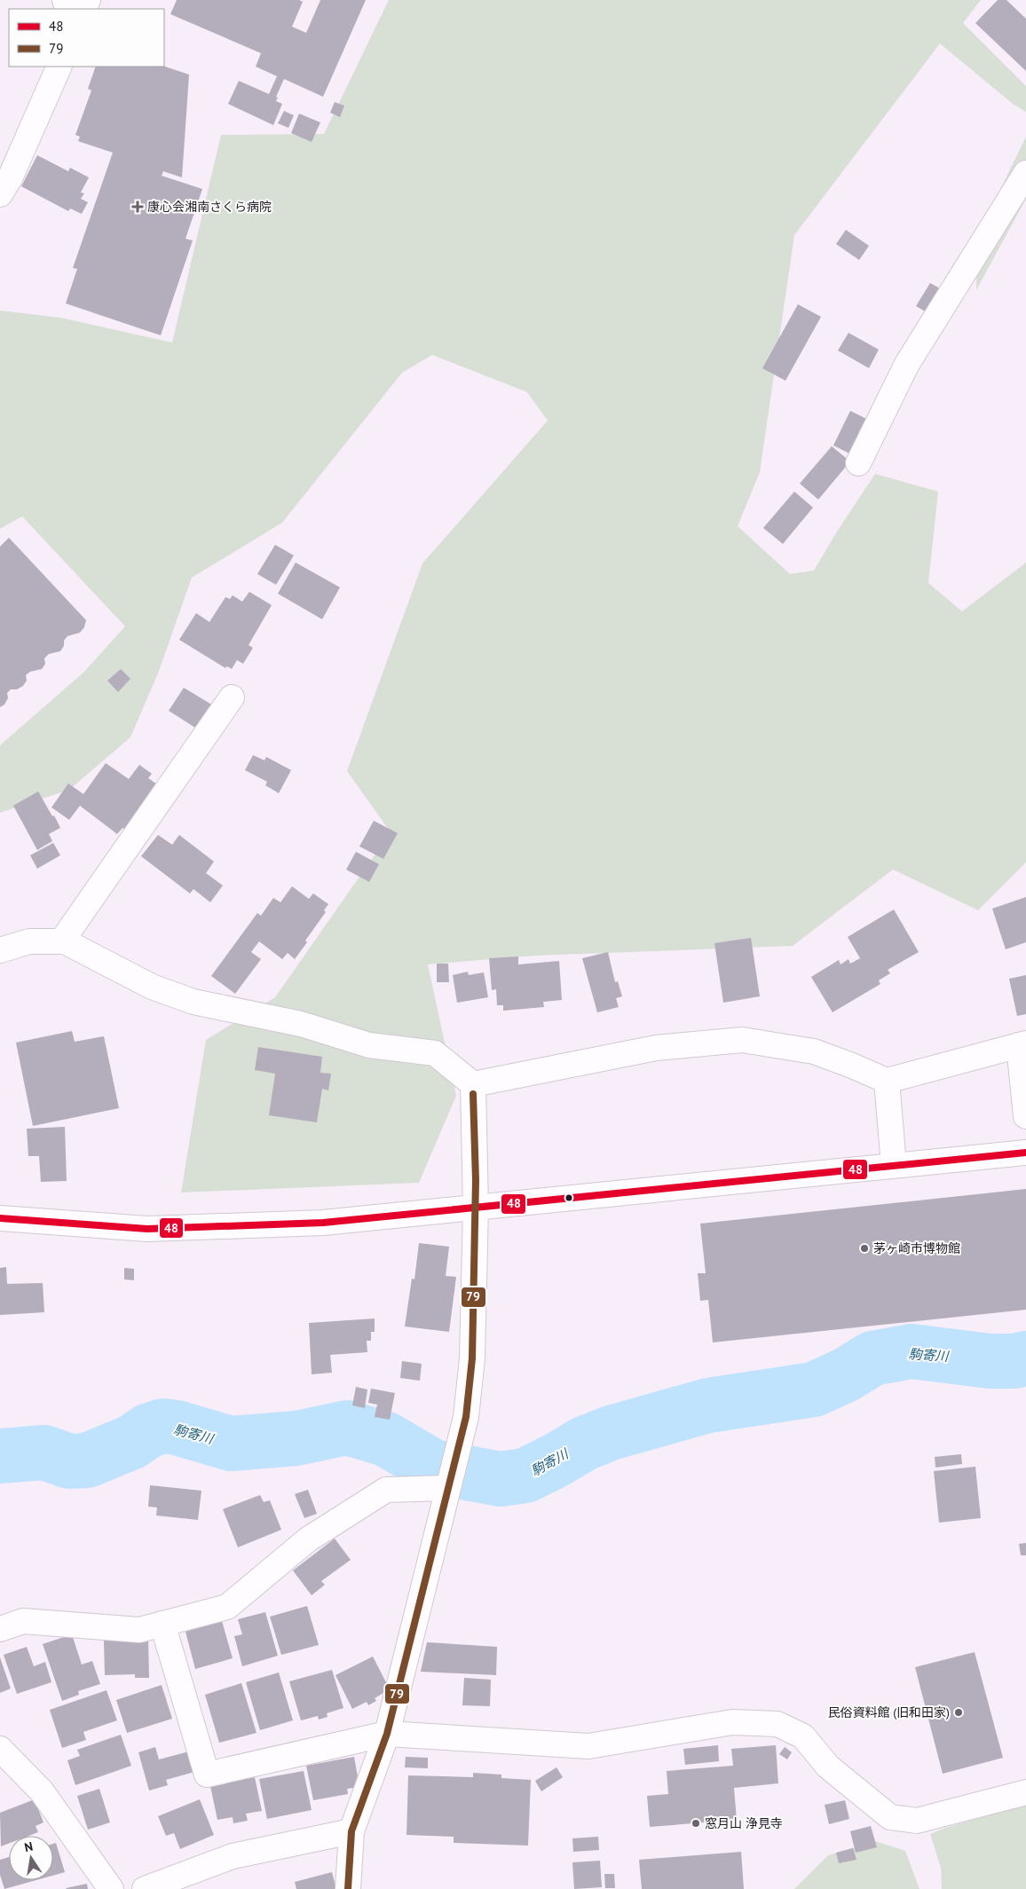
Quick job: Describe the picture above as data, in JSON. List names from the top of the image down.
{
  "water": ["駒寄川"],
  "places": {
    "health": ["康心会湘南さくら病院"],
    "other": ["茅ヶ崎市博物館", "民俗資料館 (旧和田家)", "窓月山 浄見寺"]
  },
  "lines": ["transit line 79", "transit line 48"],
  "legend": ["48", "79"],
  "north": "top"
}
